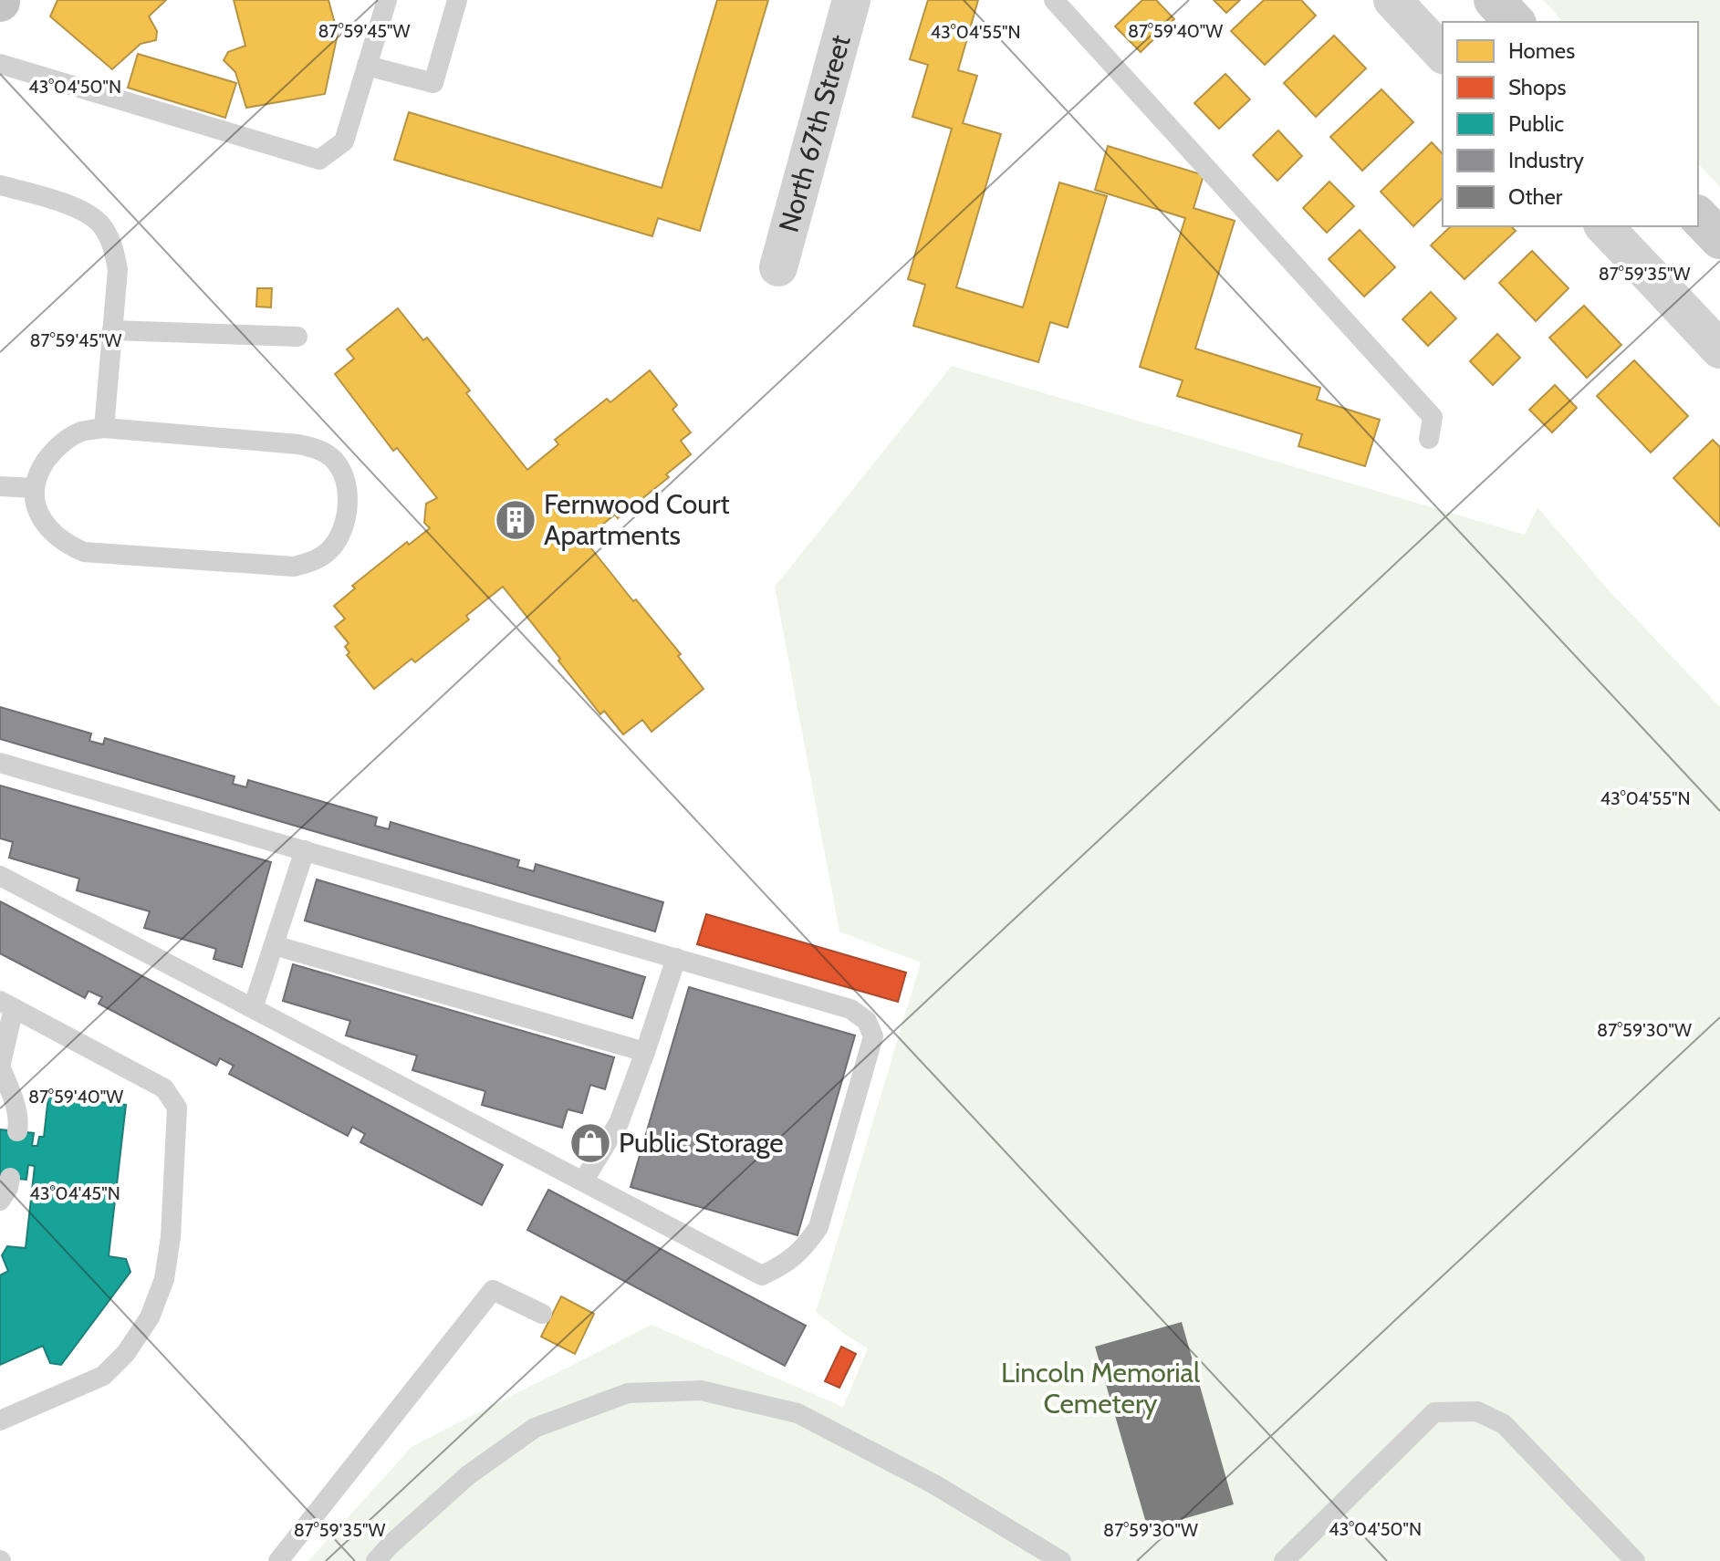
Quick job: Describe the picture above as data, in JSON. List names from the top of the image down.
{
  "streets": {
    "street": ["North 67th Street"]
  },
  "parks": ["Lincoln Memorial Cemetery"],
  "places": {
    "building": ["Fernwood Court Apartments"],
    "shop": ["Public Storage"]
  },
  "legend": [
    "Homes",
    "Shops",
    "Public",
    "Industry",
    "Other"
  ],
  "coordinates": [
    "87°59'45\"W",
    "87°59'40\"W",
    "43°04'55\"N",
    "43°04'50\"N",
    "87°59'35\"W",
    "87°59'30\"W",
    "43°04'45\"N"
  ]
}
